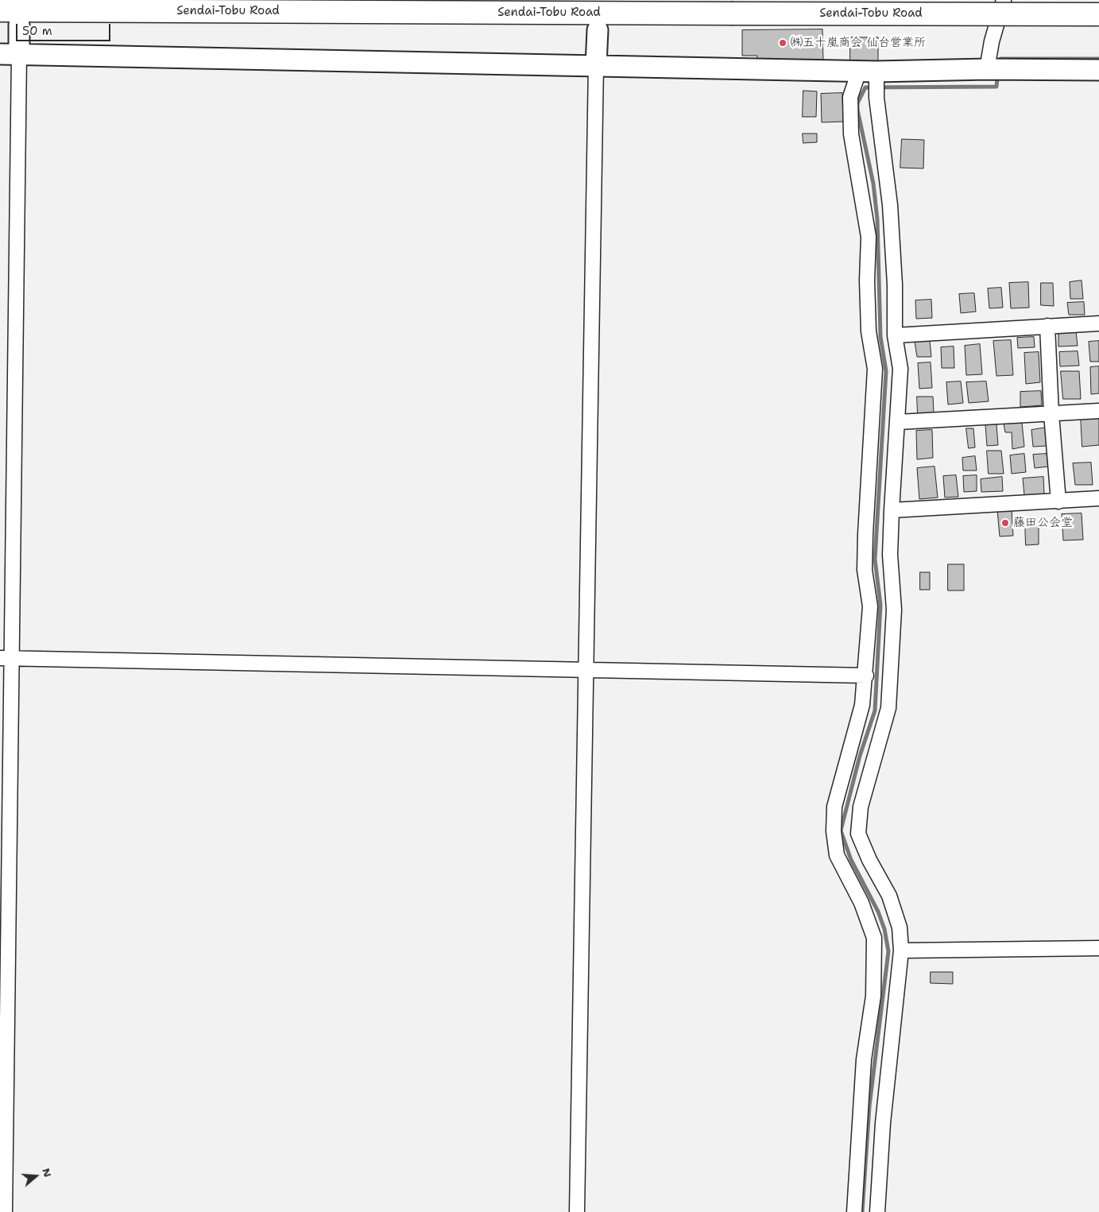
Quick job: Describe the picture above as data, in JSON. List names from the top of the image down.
{
  "streets": {
    "highway": ["Sendai-Tobu Road"]
  },
  "places": ["㈱五十嵐商会 仙台営業所", "藤田公会堂"],
  "scale_bar": "50 m",
  "north": "right"
}
